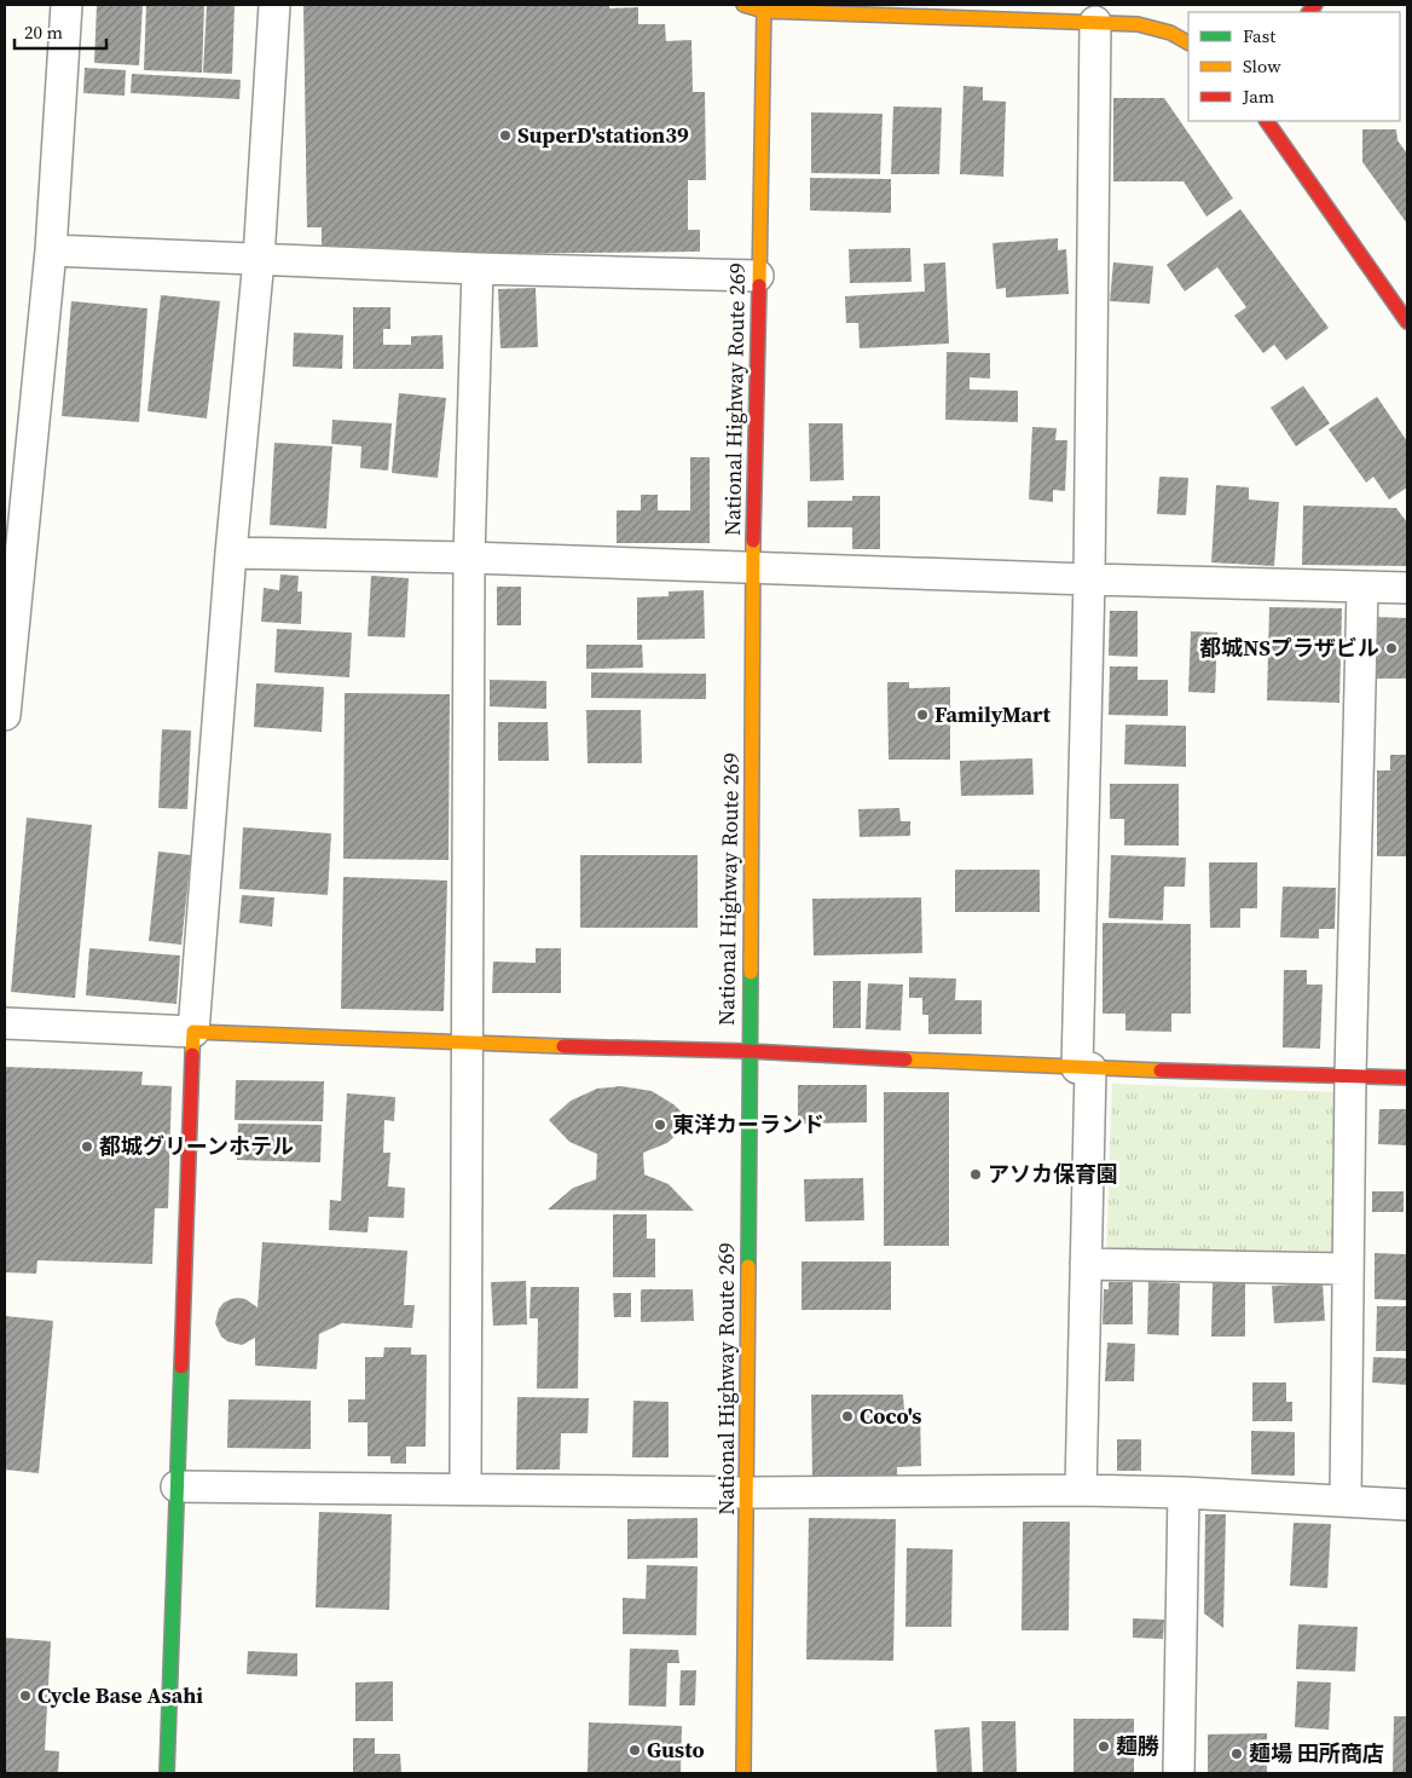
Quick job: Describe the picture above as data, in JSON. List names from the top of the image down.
{
  "streets": {
    "main road": ["National Highway Route 269"]
  },
  "places": [
    "SuperD'station39",
    "都城NSプラザビル",
    "FamilyMart",
    "東洋カーランド",
    "都城グリーンホテル",
    "アソカ保育園",
    "Coco's",
    "Cycle Base Asahi",
    "麺勝",
    "Gusto",
    "麺場 田所商店"
  ],
  "legend": ["Fast", "Slow", "Jam"],
  "scale_bar": "20 m"
}
